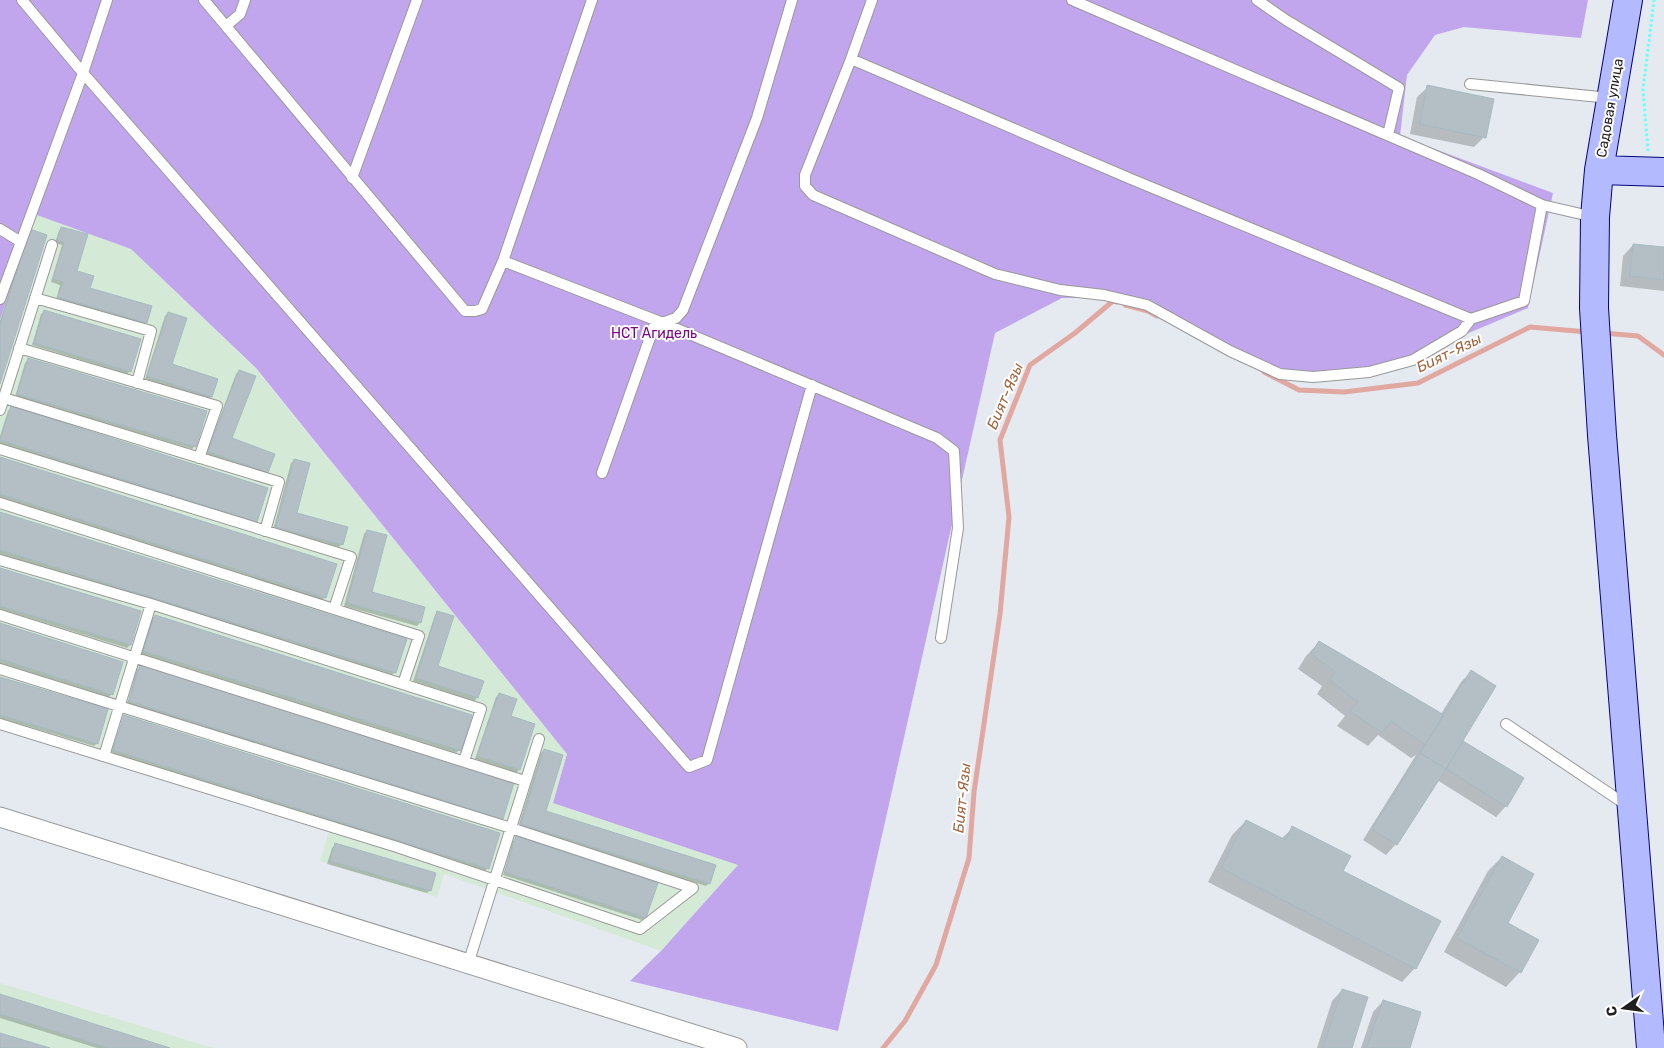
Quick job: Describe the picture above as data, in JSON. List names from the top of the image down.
{
  "streets": {
    "main road": ["Садовая улица"]
  },
  "water": ["Бият-Язы"],
  "parks": ["НСТ Агидель"],
  "north": "left"
}
